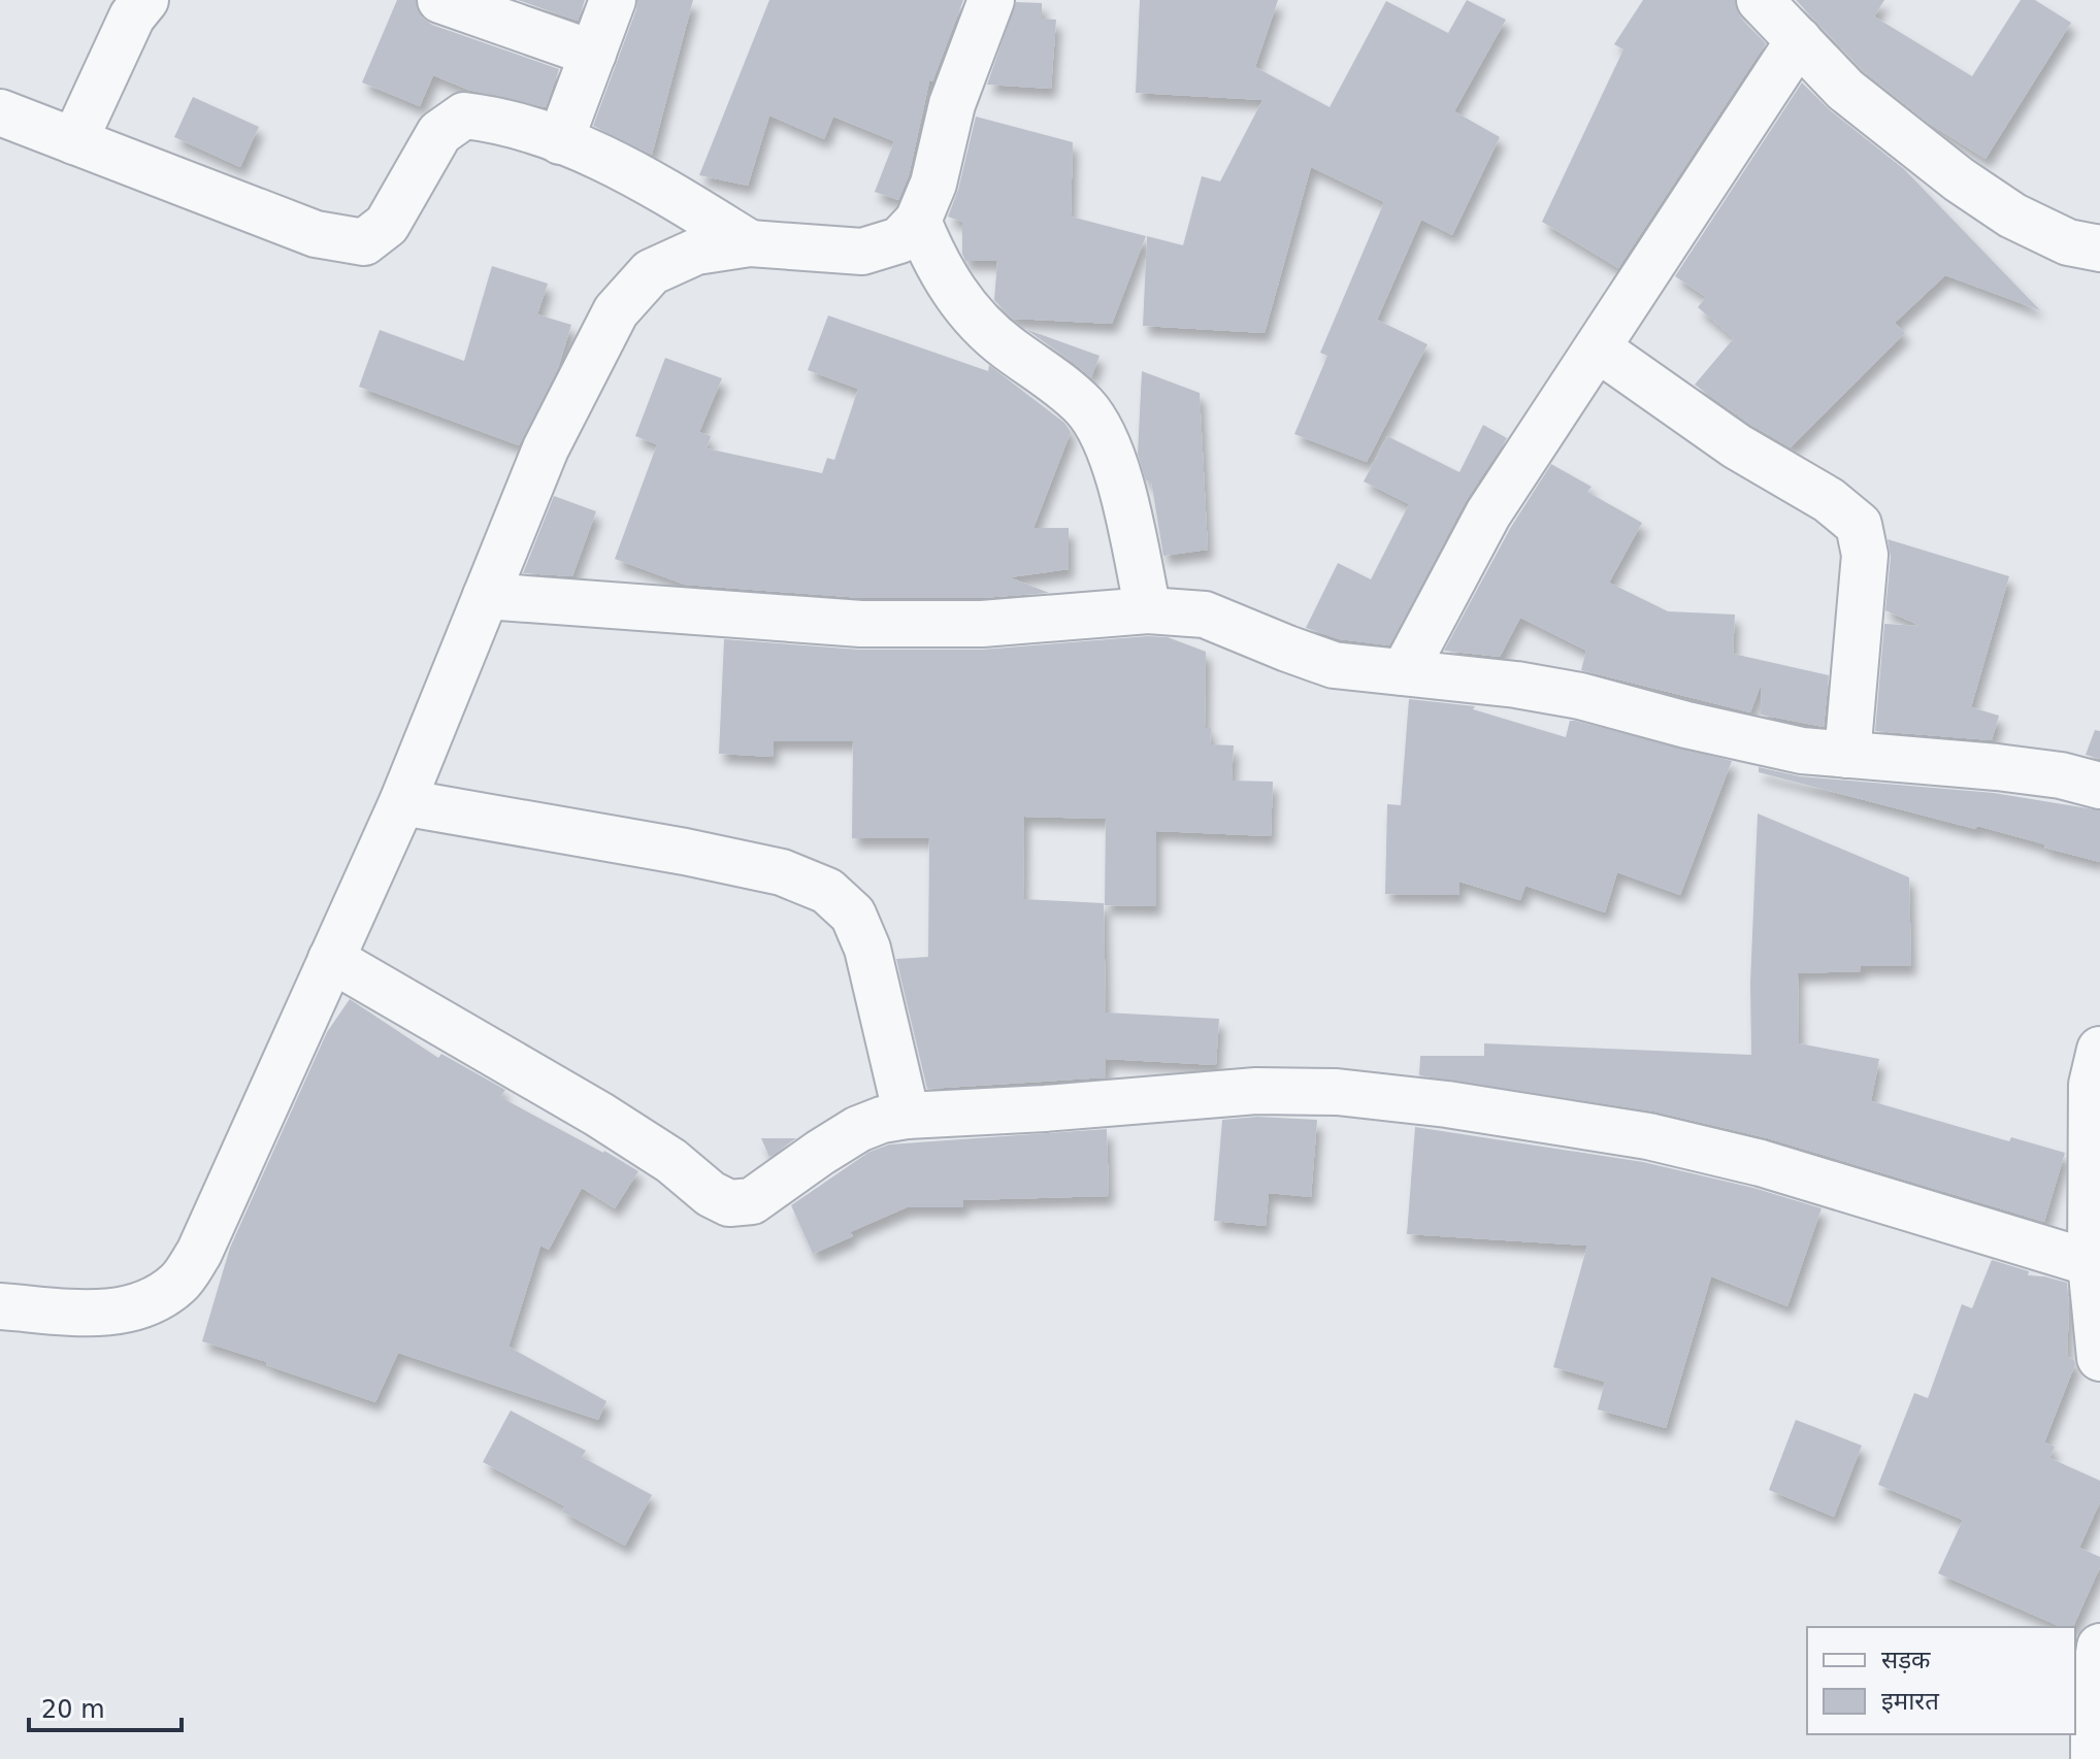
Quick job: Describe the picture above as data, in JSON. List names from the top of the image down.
{
  "legend": ["सड़क", "इमारत"],
  "scale_bar": "20 m"
}
